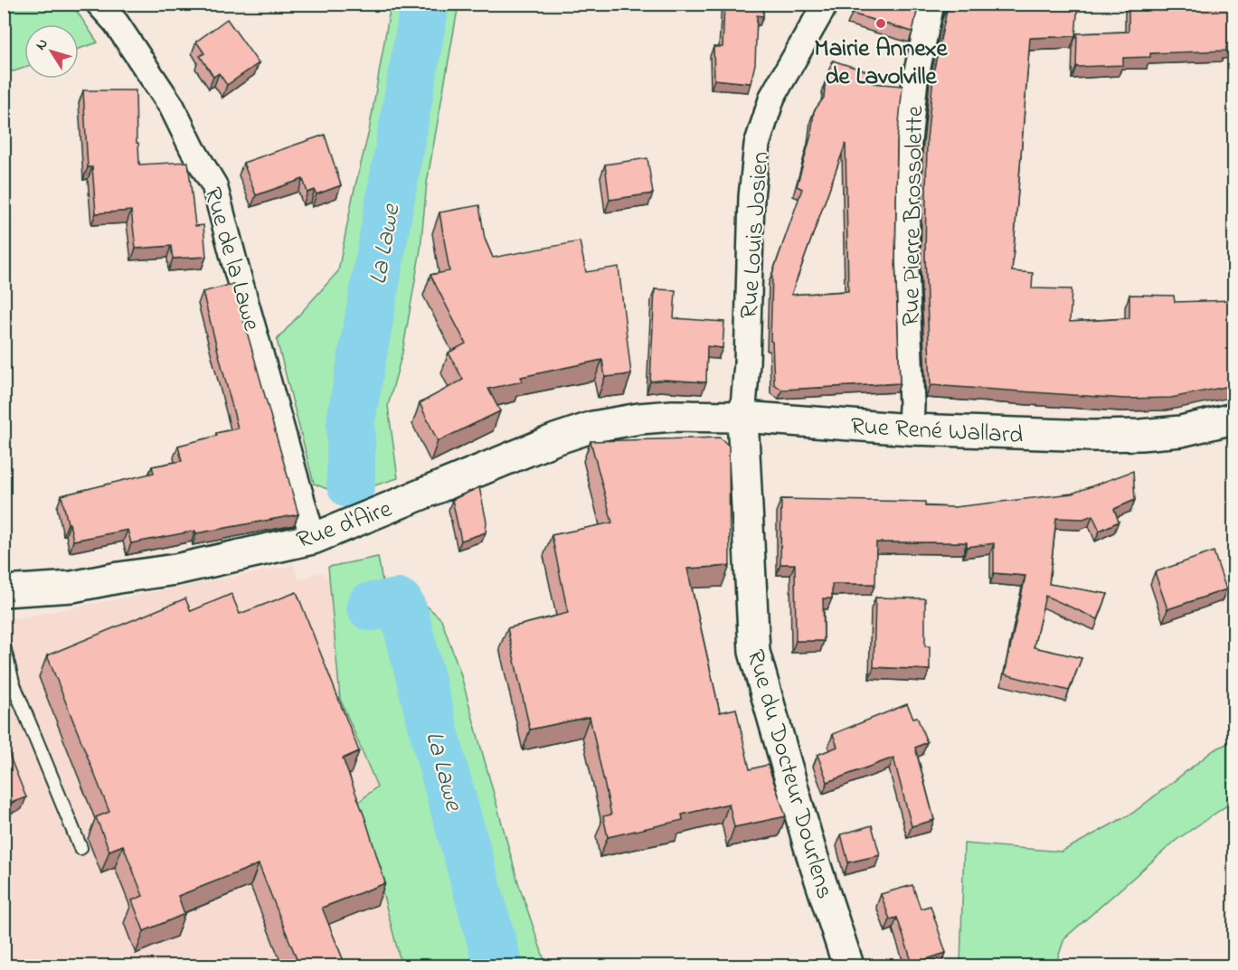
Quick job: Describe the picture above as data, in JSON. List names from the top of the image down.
{
  "streets": {
    "main road": ["Rue René Wallard", "Rue d'Aire", "Rue du Docteur Dourlens"],
    "street": ["Rue Pierre Brossolette", "Rue Louis Josien", "Rue de la Lawe"]
  },
  "crossings": [
    ["Rue Pierre Brossolette", "Rue René Wallard"],
    ["Rue Louis Josien", "Rue René Wallard"],
    ["Rue Louis Josien", "Rue du Docteur Dourlens"],
    ["Rue de la Lawe", "Rue d'Aire"],
    ["Rue René Wallard", "Rue d'Aire"],
    ["Rue René Wallard", "Rue du Docteur Dourlens"]
  ],
  "water": ["La Lawe"],
  "places": ["Mairie Annexe de Lavolville"],
  "north": "top left"
}
